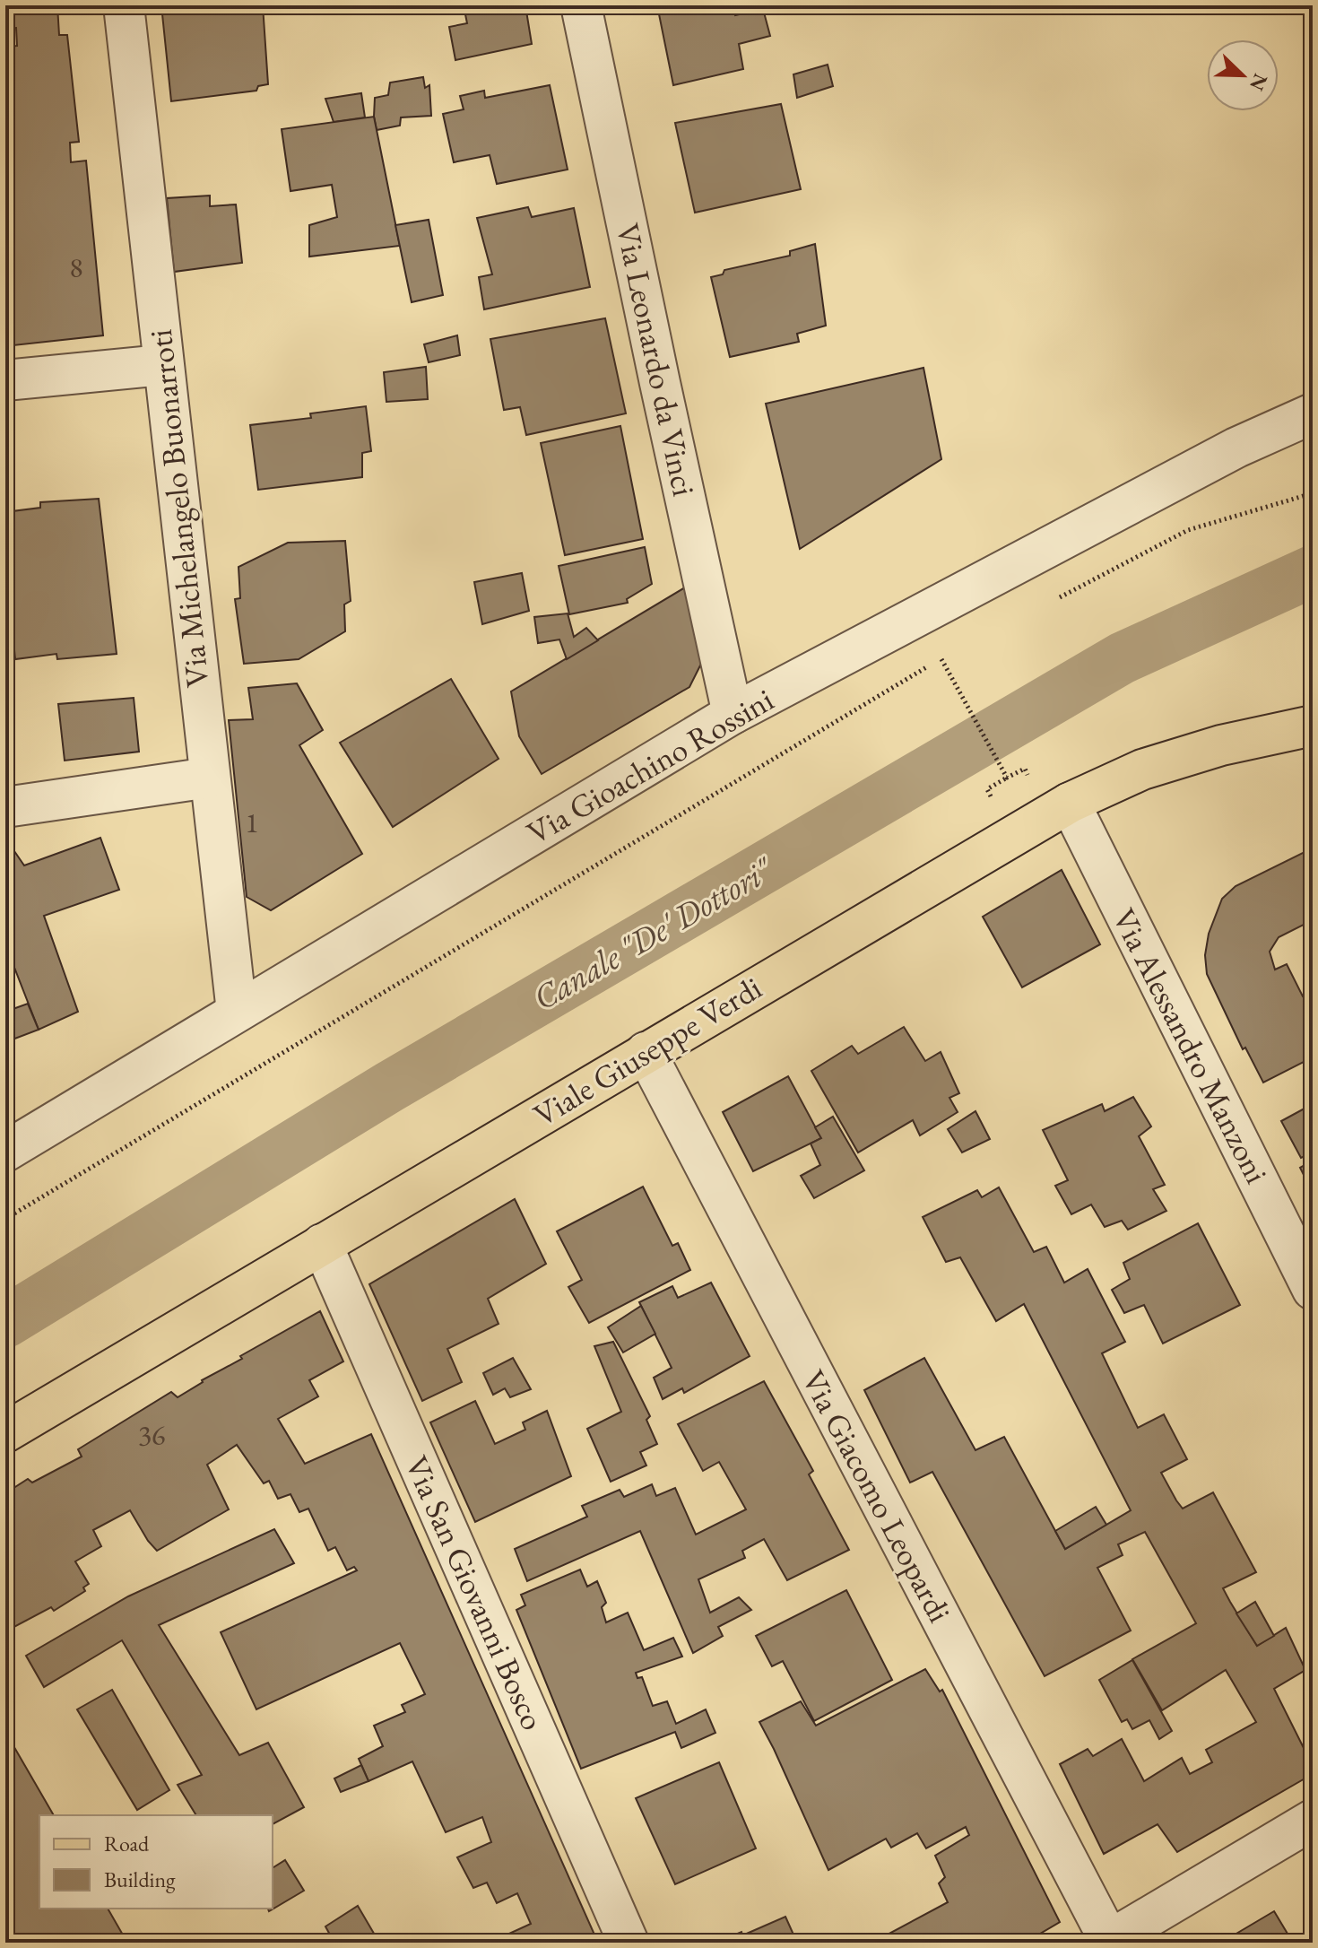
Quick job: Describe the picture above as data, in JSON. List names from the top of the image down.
{
  "streets": {
    "main road": ["Viale Giuseppe Verdi"],
    "street": [
      "Via Leonardo da Vinci",
      "Via Michelangelo Buonarroti",
      "Via Gioachino Rossini",
      "Via Alessandro Manzoni",
      "Via Giacomo Leopardi",
      "Via San Giovanni Bosco"
    ]
  },
  "crossings": [
    ["Via Leonardo da Vinci", "Via Gioachino Rossini"],
    ["Via Michelangelo Buonarroti", "Via Gioachino Rossini"],
    ["Via Alessandro Manzoni", "Viale Giuseppe Verdi"],
    ["Viale Giuseppe Verdi", "Via Giacomo Leopardi"],
    ["Viale Giuseppe Verdi", "Via San Giovanni Bosco"]
  ],
  "water": ["Canale \"De' Dottori\""],
  "house_numbers": ["8", "1", "36"],
  "legend": ["Road", "Building"],
  "north": "bottom right"
}
